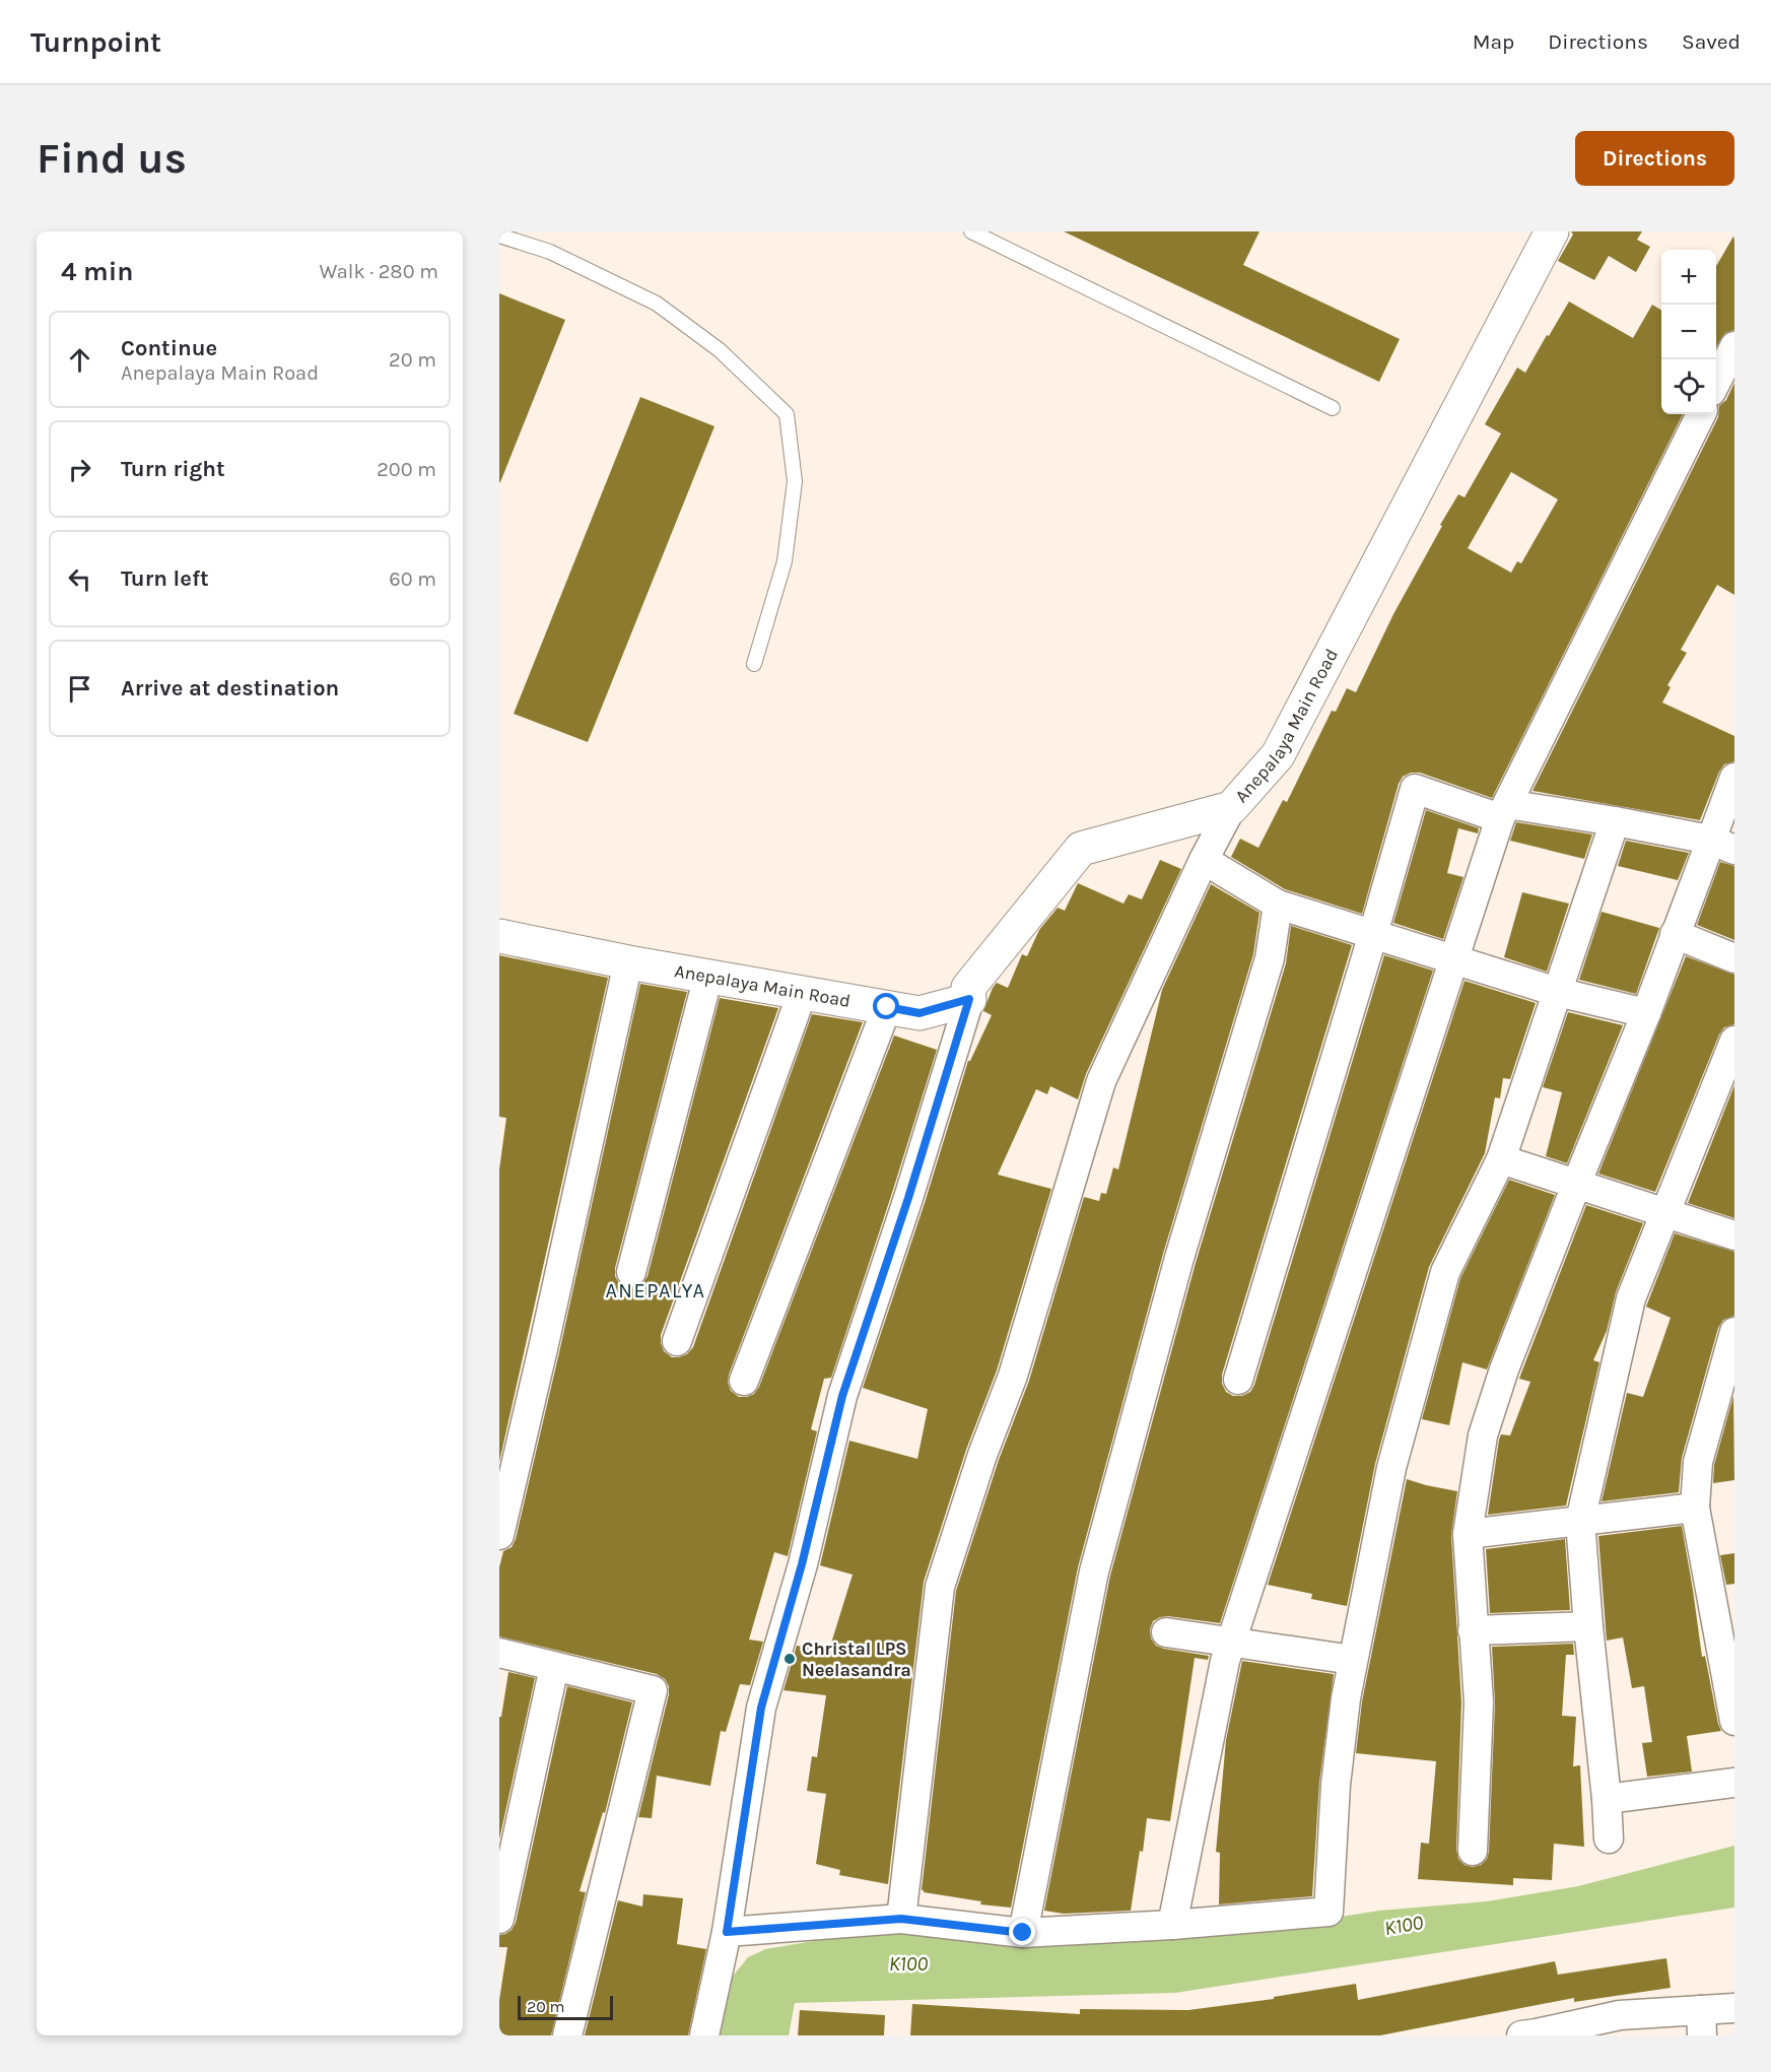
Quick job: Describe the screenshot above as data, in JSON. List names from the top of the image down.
{
  "streets": {
    "street": ["Anepalaya Main Road"]
  },
  "districts": ["ANEPALYA"],
  "water": ["K100"],
  "places": ["Christal LPS Neelasandra"],
  "scale_bar": "20 m",
  "page": {
    "header": "Turnpoint",
    "nav": ["Map", "Directions", "Saved"],
    "buttons": "Directions",
    "title": "Find us",
    "heading": ["4 min", "Walk · 280 m"],
    "map_buttons": ["+", "−"],
    "list": [
      ["Continue", "Anepalaya Main Road", "20 m"],
      ["Turn right", "200 m"],
      ["Turn left", "60 m"],
      "Arrive at destination"
    ],
    "scale": "20 m"
  }
}
